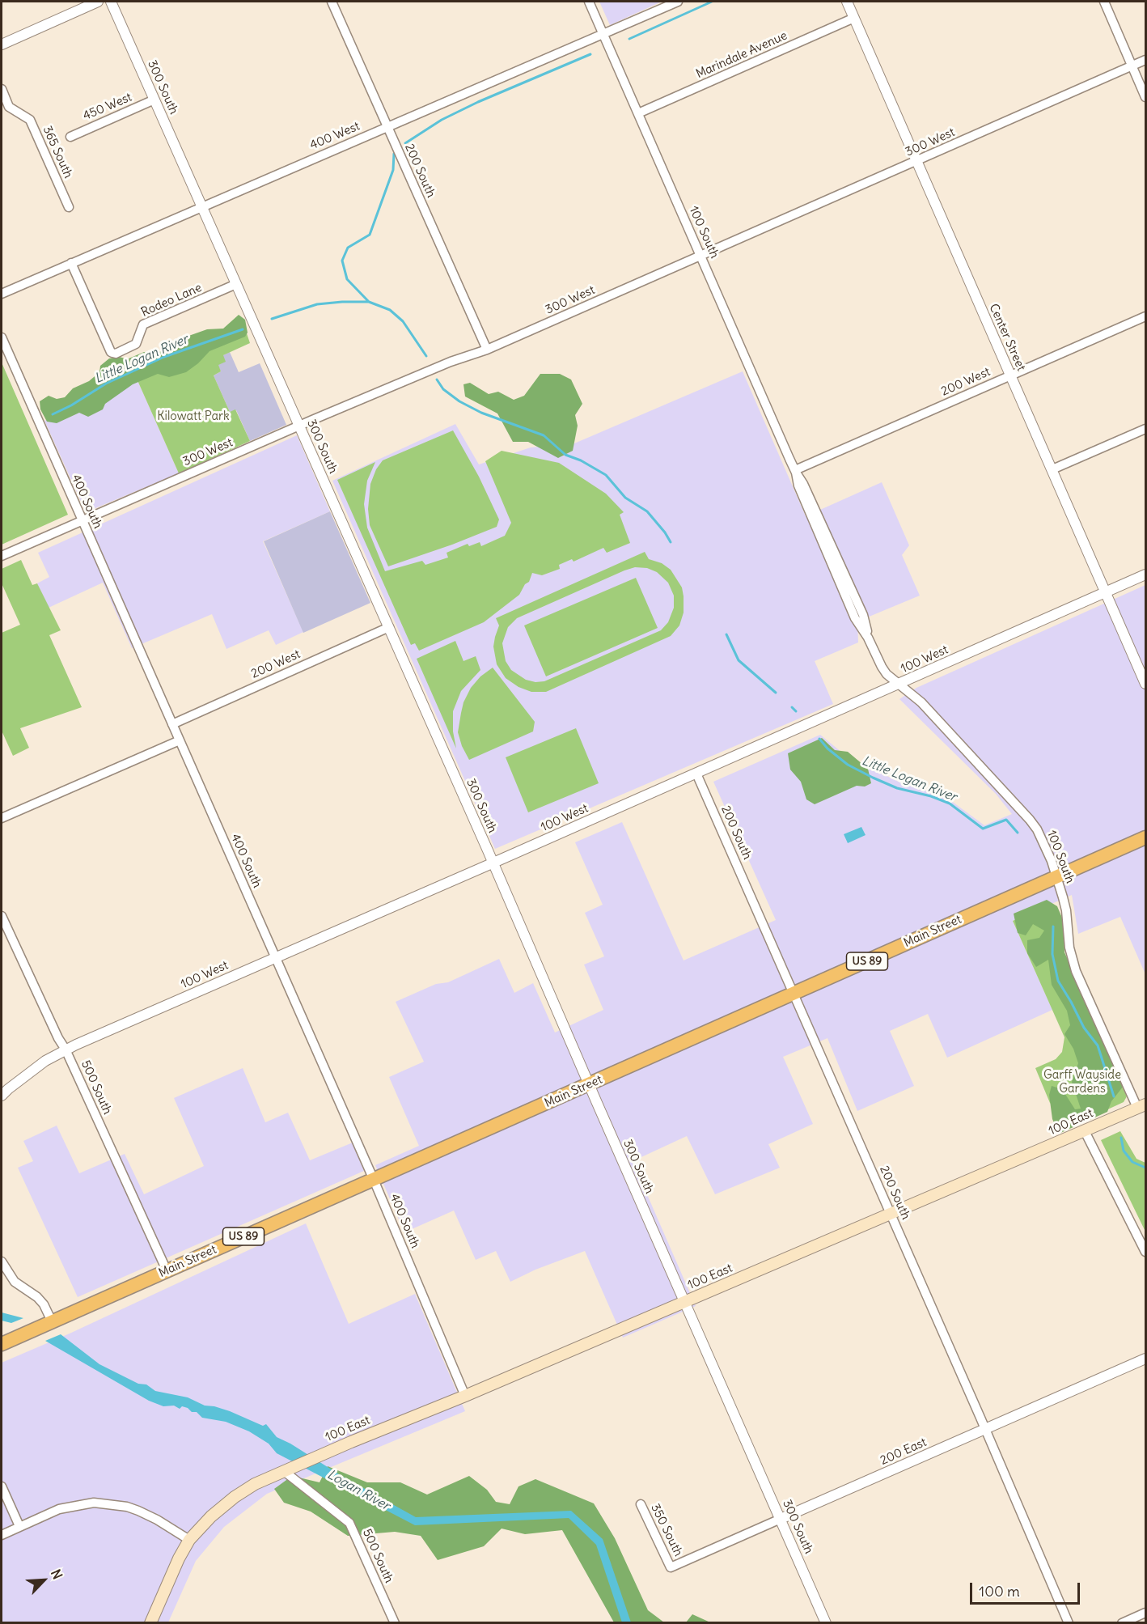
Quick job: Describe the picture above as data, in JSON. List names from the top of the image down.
{
  "streets": {
    "highway": ["Main Street", "US 89"],
    "main road": ["100 East"],
    "street": [
      "Marindale Avenue",
      "300 South",
      "450 West",
      "400 West",
      "300 West",
      "365 South",
      "200 South",
      "100 South",
      "Rodeo Lane",
      "Center Street",
      "200 West",
      "400 South",
      "100 West",
      "500 South",
      "200 East",
      "350 South"
    ]
  },
  "crossings": [
    ["Marindale Avenue", "100 South"],
    ["Marindale Avenue", "Center Street"],
    ["300 South", "450 West"],
    ["300 South", "400 West"],
    ["300 South", "300 West"],
    ["300 South", "Rodeo Lane"],
    ["300 South", "200 West"],
    ["300 South", "100 West"],
    ["300 South", "Main Street"],
    ["300 South", "100 East"],
    ["300 South", "200 East"],
    ["400 West", "200 South"],
    ["400 West", "100 South"],
    ["400 West", "Rodeo Lane"],
    ["300 West", "200 South"],
    ["300 West", "100 South"],
    ["300 West", "Center Street"],
    ["300 West", "400 South"],
    ["200 South", "100 West"],
    ["200 South", "Main Street"],
    ["200 South", "100 East"],
    ["200 South", "200 East"],
    ["100 South", "200 West"],
    ["100 South", "100 West"],
    ["100 South", "Main Street"],
    ["100 South", "100 East"],
    ["Center Street", "200 West"],
    ["Center Street", "100 West"],
    ["200 West", "400 South"],
    ["400 South", "100 West"],
    ["400 South", "Main Street"],
    ["400 South", "100 East"],
    ["100 West", "500 South"],
    ["Main Street", "500 South"],
    ["500 South", "100 East"],
    ["200 East", "350 South"]
  ],
  "water": ["Little Logan River", "Logan River"],
  "parks": ["Kilowatt Park", "Garff Wayside Gardens"],
  "scale_bar": "100 m",
  "north": "top right"
}
